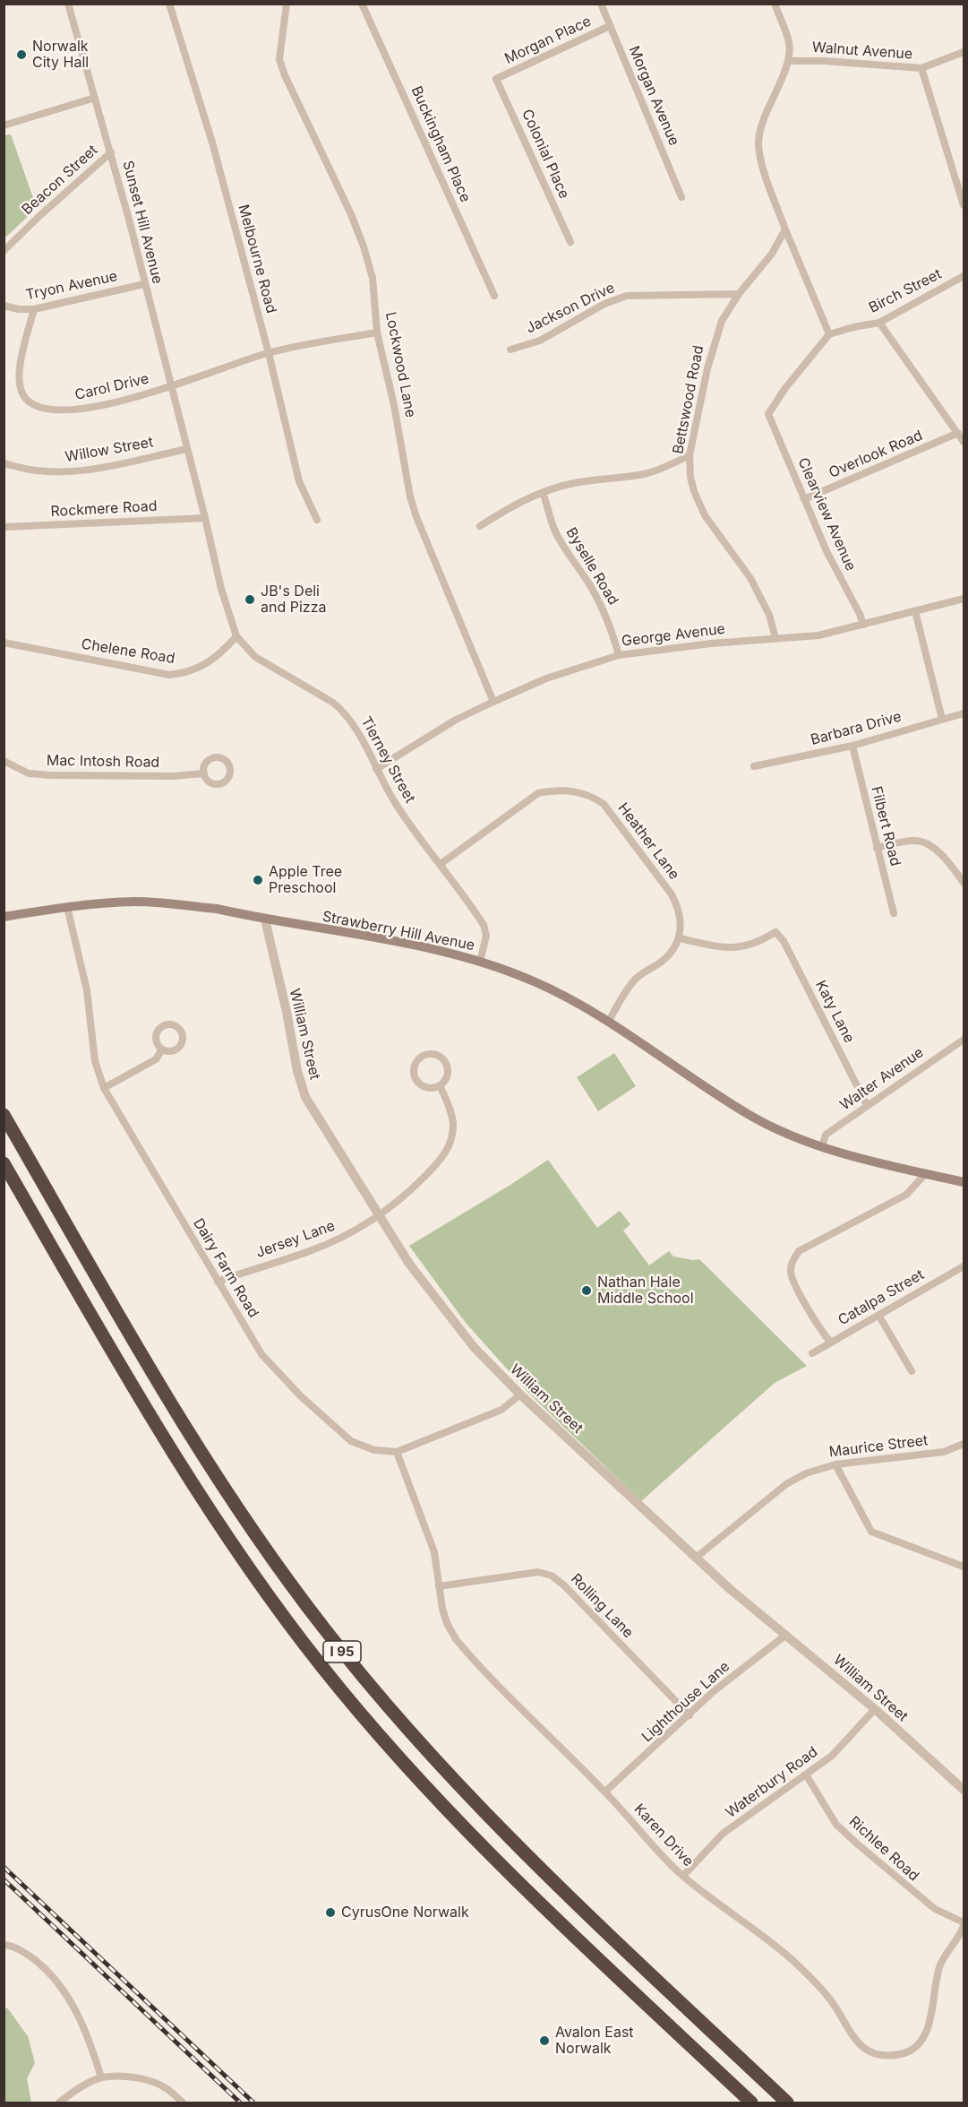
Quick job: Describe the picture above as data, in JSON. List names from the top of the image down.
{
  "streets": {
    "highway": ["I 95"],
    "main road": ["Strawberry Hill Avenue"],
    "street": [
      "Morgan Place",
      "Walnut Avenue",
      "Morgan Avenue",
      "Buckingham Place",
      "Colonial Place",
      "Beacon Street",
      "Sunset Hill Avenue",
      "Melbourne Road",
      "Tryon Avenue",
      "Birch Street",
      "Jackson Drive",
      "Lockwood Lane",
      "Carol Drive",
      "Bettswood Road",
      "Willow Street",
      "Overlook Road",
      "Rockmere Road",
      "Clearview Avenue",
      "Byselle Road",
      "George Avenue",
      "Chelene Road",
      "Barbara Drive",
      "Tierney Street",
      "Mac Intosh Road",
      "Filbert Road",
      "Heather Lane",
      "Katy Lane",
      "William Street",
      "Walter Avenue",
      "Jersey Lane",
      "Dairy Farm Road",
      "Catalpa Street",
      "Maurice Street",
      "Rolling Lane",
      "Lighthouse Lane",
      "Waterbury Road",
      "Karen Drive",
      "Richlee Road"
    ]
  },
  "crossings": [
    ["Morgan Place", "Morgan Avenue"],
    ["Morgan Place", "Colonial Place"],
    ["Beacon Street", "Sunset Hill Avenue"],
    ["Sunset Hill Avenue", "Tryon Avenue"],
    ["Sunset Hill Avenue", "Carol Drive"],
    ["Sunset Hill Avenue", "Willow Street"],
    ["Sunset Hill Avenue", "Tierney Street"],
    ["Melbourne Road", "Carol Drive"],
    ["Tryon Avenue", "Carol Drive"],
    ["Birch Street", "Clearview Avenue"],
    ["Jackson Drive", "Bettswood Road"],
    ["Lockwood Lane", "Carol Drive"],
    ["Lockwood Lane", "George Avenue"],
    ["Bettswood Road", "George Avenue"],
    ["Willow Street", "Tierney Street"],
    ["Overlook Road", "Clearview Avenue"],
    ["Rockmere Road", "Tierney Street"],
    ["Clearview Avenue", "George Avenue"],
    ["Byselle Road", "George Avenue"],
    ["George Avenue", "Tierney Street"],
    ["Chelene Road", "Tierney Street"],
    ["Barbara Drive", "Filbert Road"],
    ["Tierney Street", "Heather Lane"],
    ["Tierney Street", "Strawberry Hill Avenue"],
    ["Heather Lane", "Katy Lane"],
    ["Strawberry Hill Avenue", "William Street"],
    ["Strawberry Hill Avenue", "Walter Avenue"],
    ["Strawberry Hill Avenue", "Dairy Farm Road"],
    ["Katy Lane", "Walter Avenue"],
    ["William Street", "Jersey Lane"],
    ["William Street", "Dairy Farm Road"],
    ["William Street", "Maurice Street"],
    ["William Street", "Lighthouse Lane"],
    ["William Street", "Waterbury Road"],
    ["Jersey Lane", "Dairy Farm Road"],
    ["Dairy Farm Road", "Karen Drive"],
    ["Rolling Lane", "Lighthouse Lane"],
    ["Rolling Lane", "Karen Drive"],
    ["Lighthouse Lane", "Karen Drive"],
    ["Waterbury Road", "Karen Drive"],
    ["Waterbury Road", "Richlee Road"],
    ["Karen Drive", "Richlee Road"]
  ],
  "places": [
    "Norwalk City Hall",
    "JB's Deli and Pizza",
    "Apple Tree Preschool",
    "Nathan Hale Middle School",
    "CyrusOne Norwalk",
    "Avalon East Norwalk"
  ]
}
